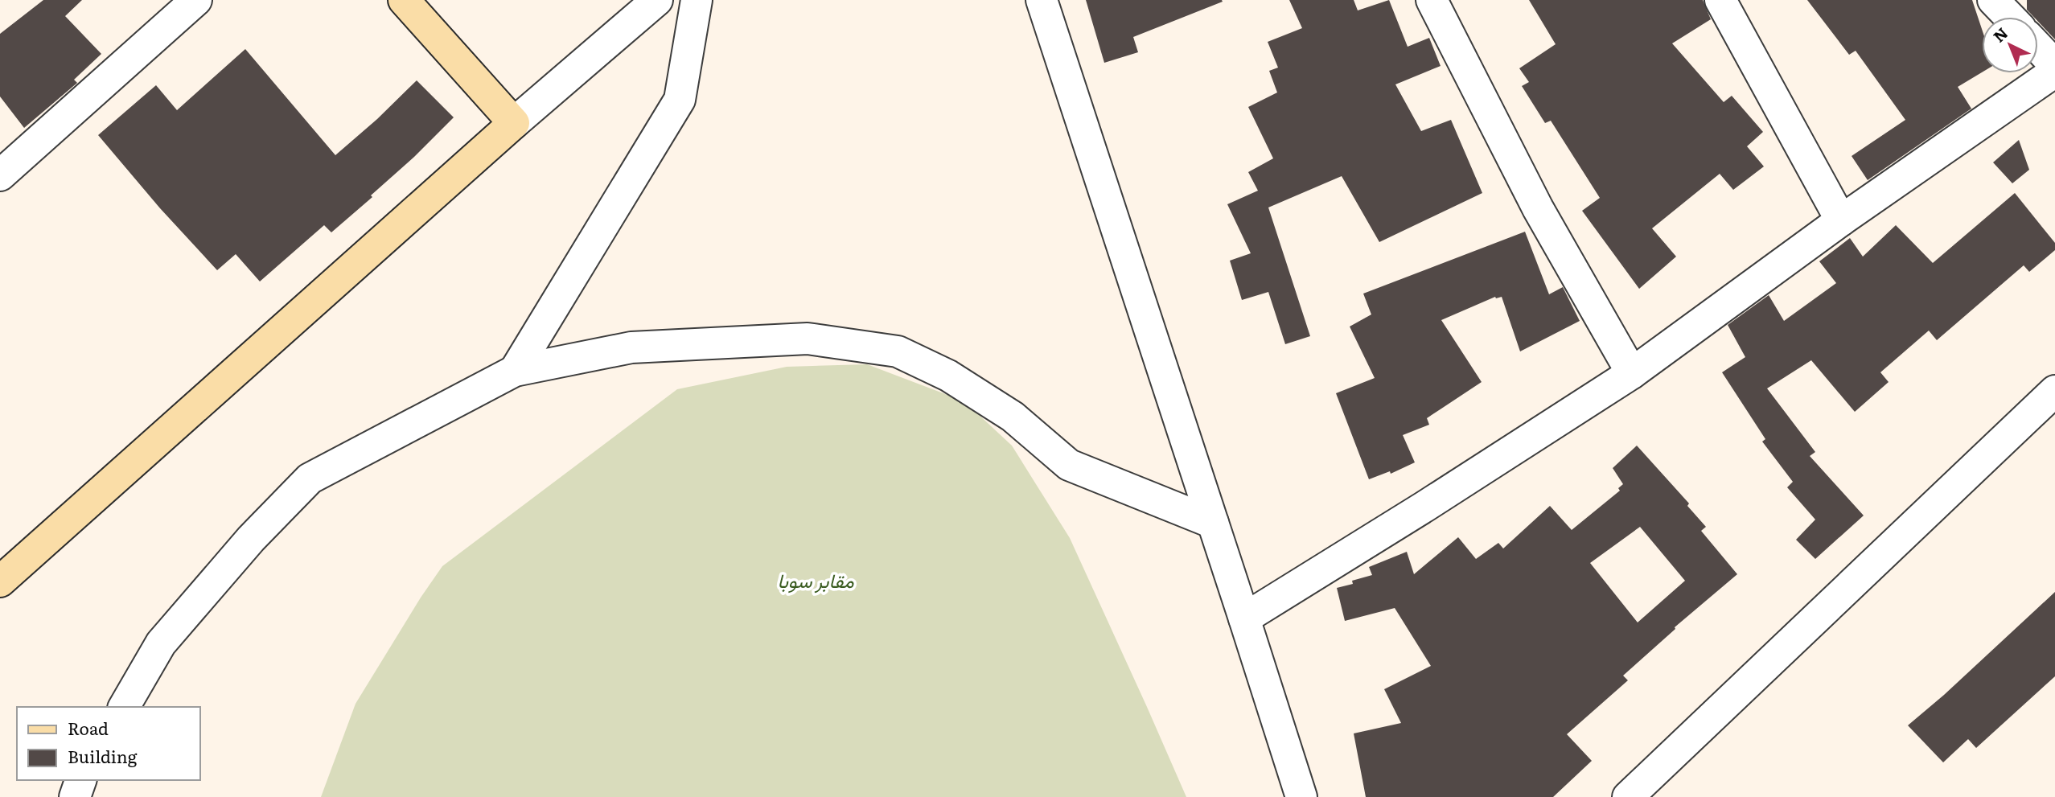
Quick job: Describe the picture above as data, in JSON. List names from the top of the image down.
{
  "parks": ["مقابر سوبا"],
  "legend": ["Road", "Building"],
  "north": "top left"
}
